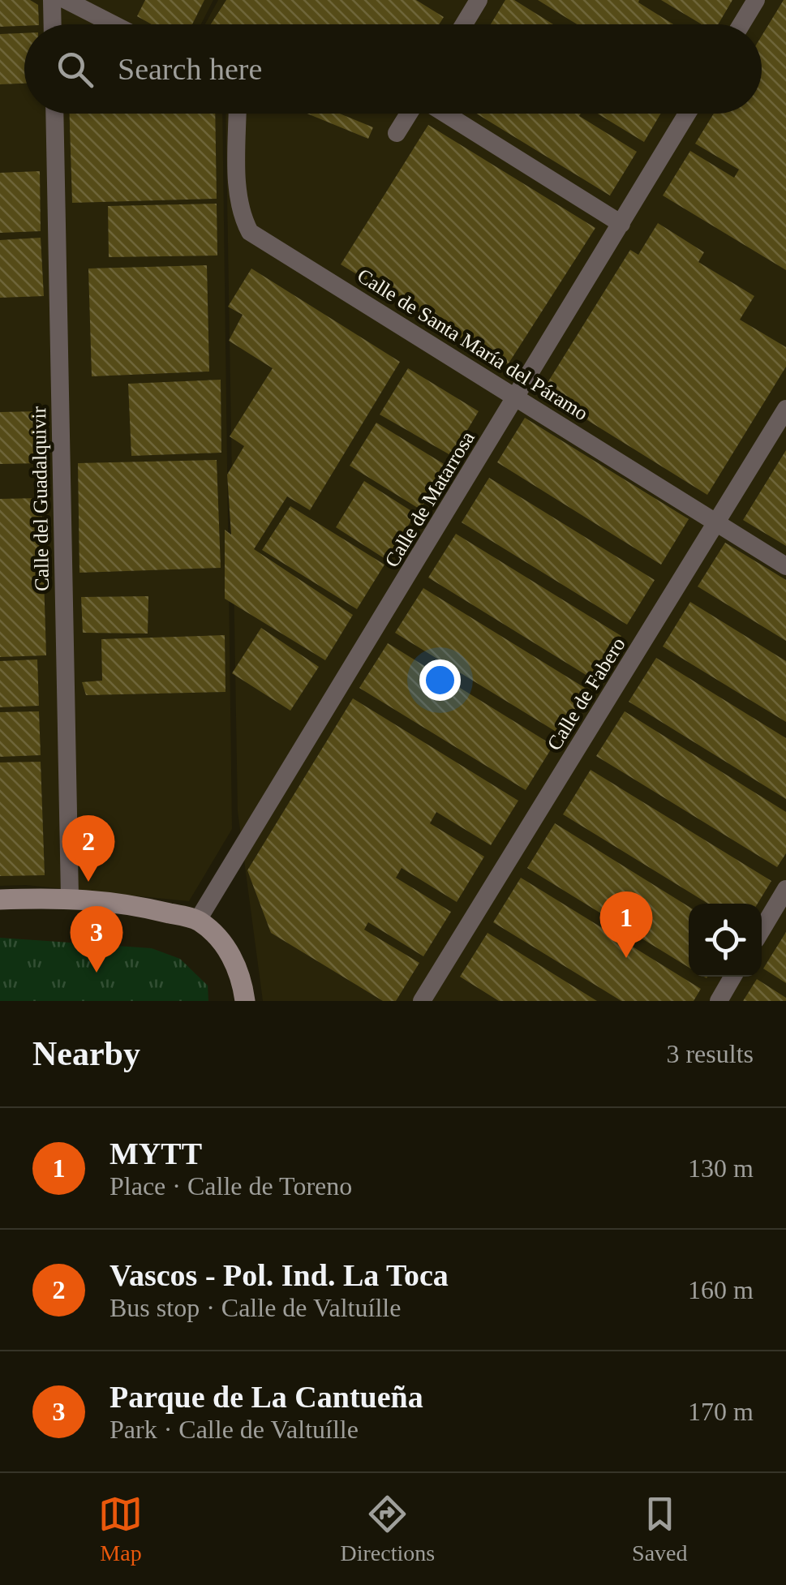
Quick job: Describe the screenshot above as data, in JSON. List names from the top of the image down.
{
  "streets": {
    "street": [
      "Calle de Santa María del Páramo",
      "Calle del Guadalquivir",
      "Calle de Matarrosa",
      "Calle de Fabero"
    ]
  },
  "crossings": [
    ["Calle de Santa María del Páramo", "Calle de Matarrosa"],
    ["Calle de Santa María del Páramo", "Calle de Fabero"]
  ],
  "page": {
    "search": "Search here",
    "pins": ["2", "1", "3"],
    "heading": ["Nearby", "3 results"],
    "list": [
      {
        "mark": "1",
        "name": "MYTT",
        "note": "Place · Calle de Toreno",
        "value": "130 m"
      },
      {
        "mark": "2",
        "name": "Vascos - Pol. Ind. La Toca",
        "note": "Bus stop · Calle de Valtuílle",
        "value": "160 m"
      },
      {
        "mark": "3",
        "name": "Parque de La Cantueña",
        "note": "Park · Calle de Valtuílle",
        "value": "170 m"
      }
    ],
    "nav": ["Map", "Directions", "Saved"]
  }
}
